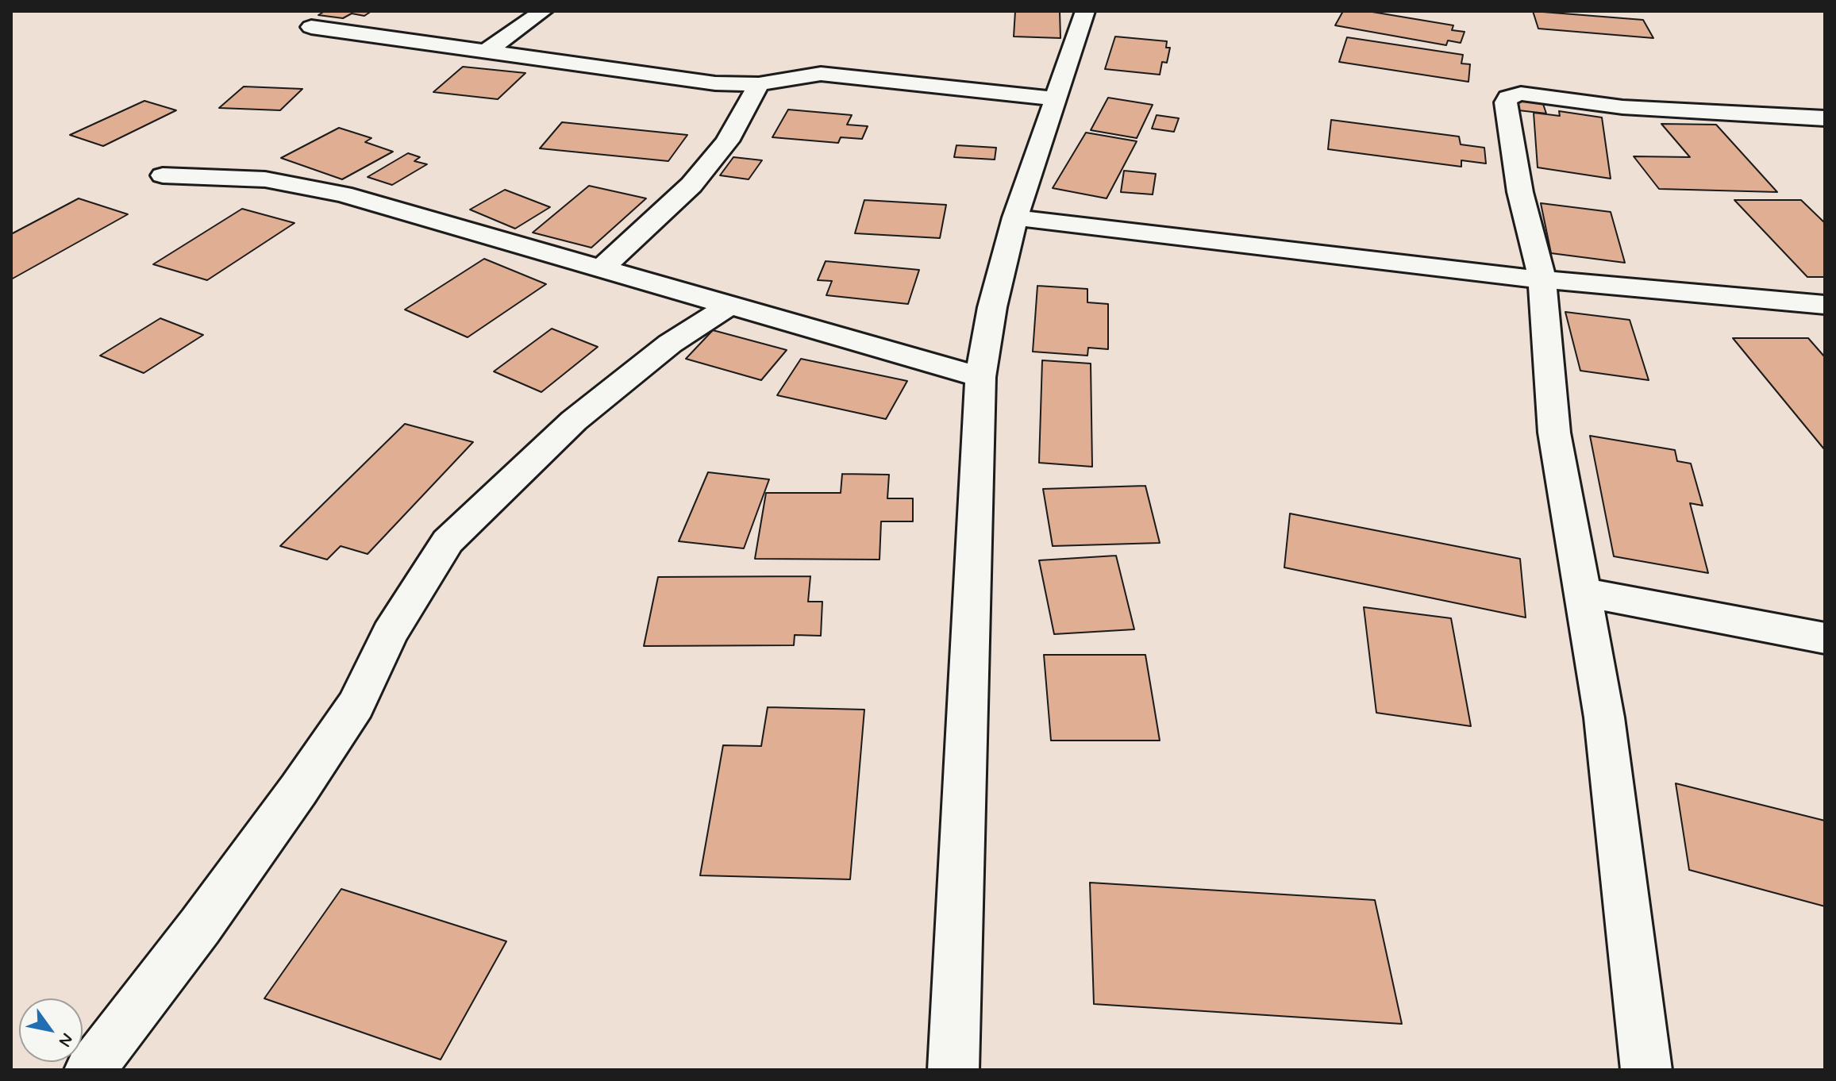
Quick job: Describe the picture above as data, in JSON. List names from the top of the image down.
{
  "north": "bottom right"
}
